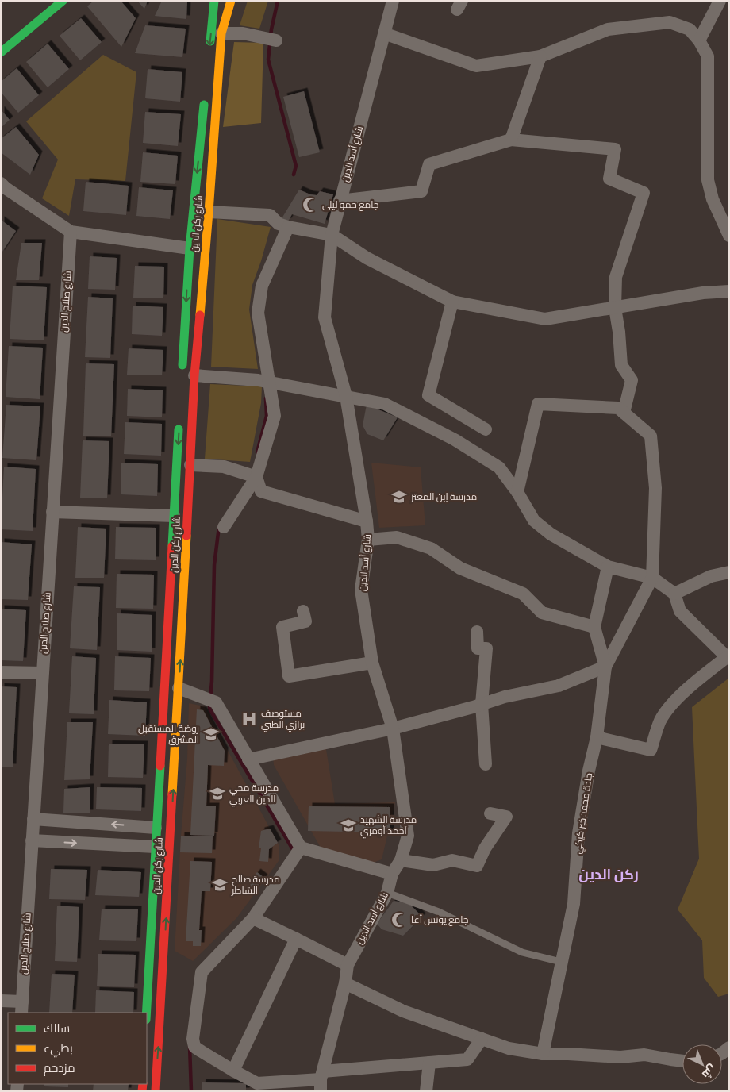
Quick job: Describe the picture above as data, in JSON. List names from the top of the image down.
{
  "streets": {
    "main road": ["شارع ركن الدين"],
    "street": ["شارع أسد الدين", "شارع صلاح الدين", "جادة محمد خير كيكي"]
  },
  "districts": ["ركن الدين"],
  "places": {
    "mosque": ["جامع حمو ليلى", "جامع يونس آغا"],
    "school or university": [
      "مدرسة إبن المعتز",
      "روضة المستقبل المشرق",
      "مدرسة محي الدين العربي",
      "مدرسة الشهيد أحمد أومري",
      "مدرسة صالح الشاطر"
    ],
    "hospital": ["مستوصف برازي الطبي"]
  },
  "legend": ["سالك", "بطيء", "مزدحم"],
  "north": "bottom right"
}
